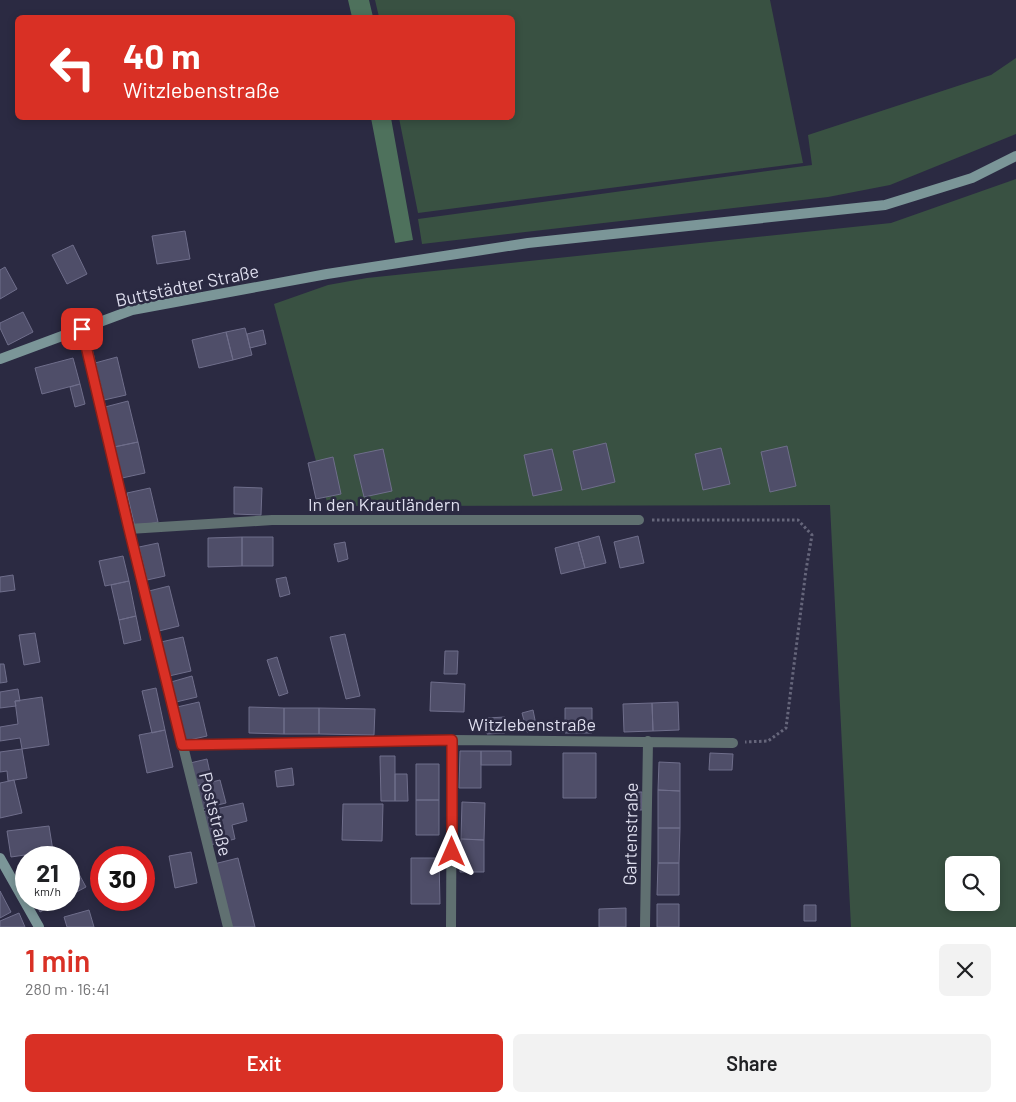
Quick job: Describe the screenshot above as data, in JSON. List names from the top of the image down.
{
  "streets": {
    "main road": ["Buttstädter Straße"],
    "street": [
      "In den Krautländern",
      "Witzlebenstraße",
      "Poststraße",
      "Gartenstraße"
    ]
  },
  "crossings": [
    ["Buttstädter Straße", "Poststraße"],
    ["In den Krautländern", "Poststraße"],
    ["Witzlebenstraße", "Poststraße"],
    ["Witzlebenstraße", "Gartenstraße"]
  ],
  "page": {
    "turn": ["40 m", "Witzlebenstraße"],
    "speed": "21 km/h",
    "limit": "30",
    "heading": ["1 min", "280 m · 16:41"],
    "buttons": ["Exit", "Share"]
  }
}
